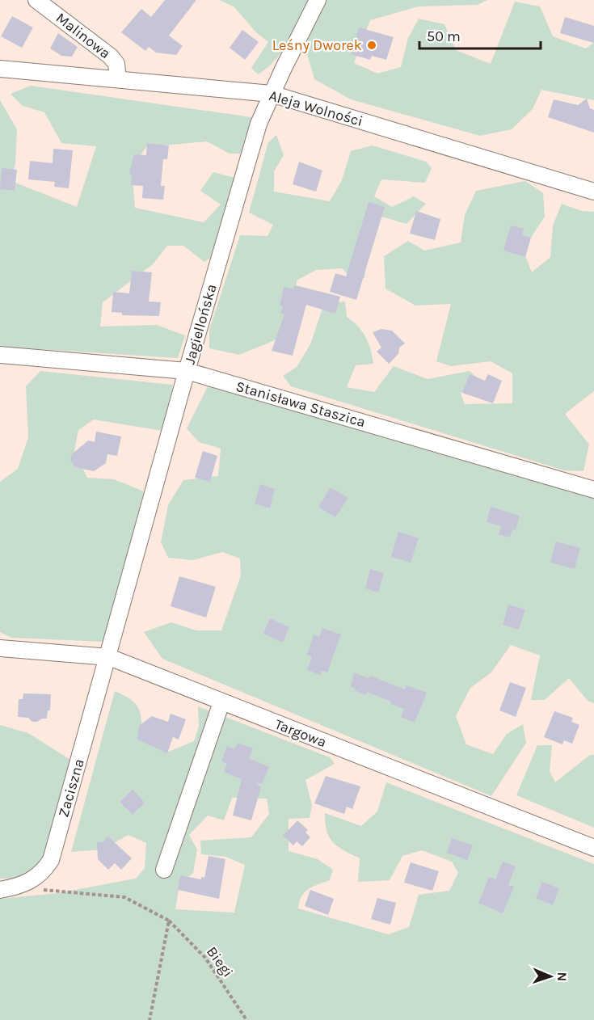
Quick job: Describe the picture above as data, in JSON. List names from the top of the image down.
{
  "streets": {
    "street": [
      "Malinowa",
      "Aleja Wolności",
      "Jagiellońska",
      "Stanisława Staszica",
      "Targowa",
      "Zaciszna"
    ],
    "path": ["Biegi"]
  },
  "crossings": [
    ["Malinowa", "Aleja Wolności"],
    ["Aleja Wolności", "Jagiellońska"],
    ["Jagiellońska", "Stanisława Staszica"],
    ["Jagiellońska", "Targowa"],
    ["Jagiellońska", "Zaciszna"],
    ["Targowa", "Zaciszna"]
  ],
  "places": ["Leśny Dworek"],
  "scale_bar": "50 m",
  "north": "right"
}
